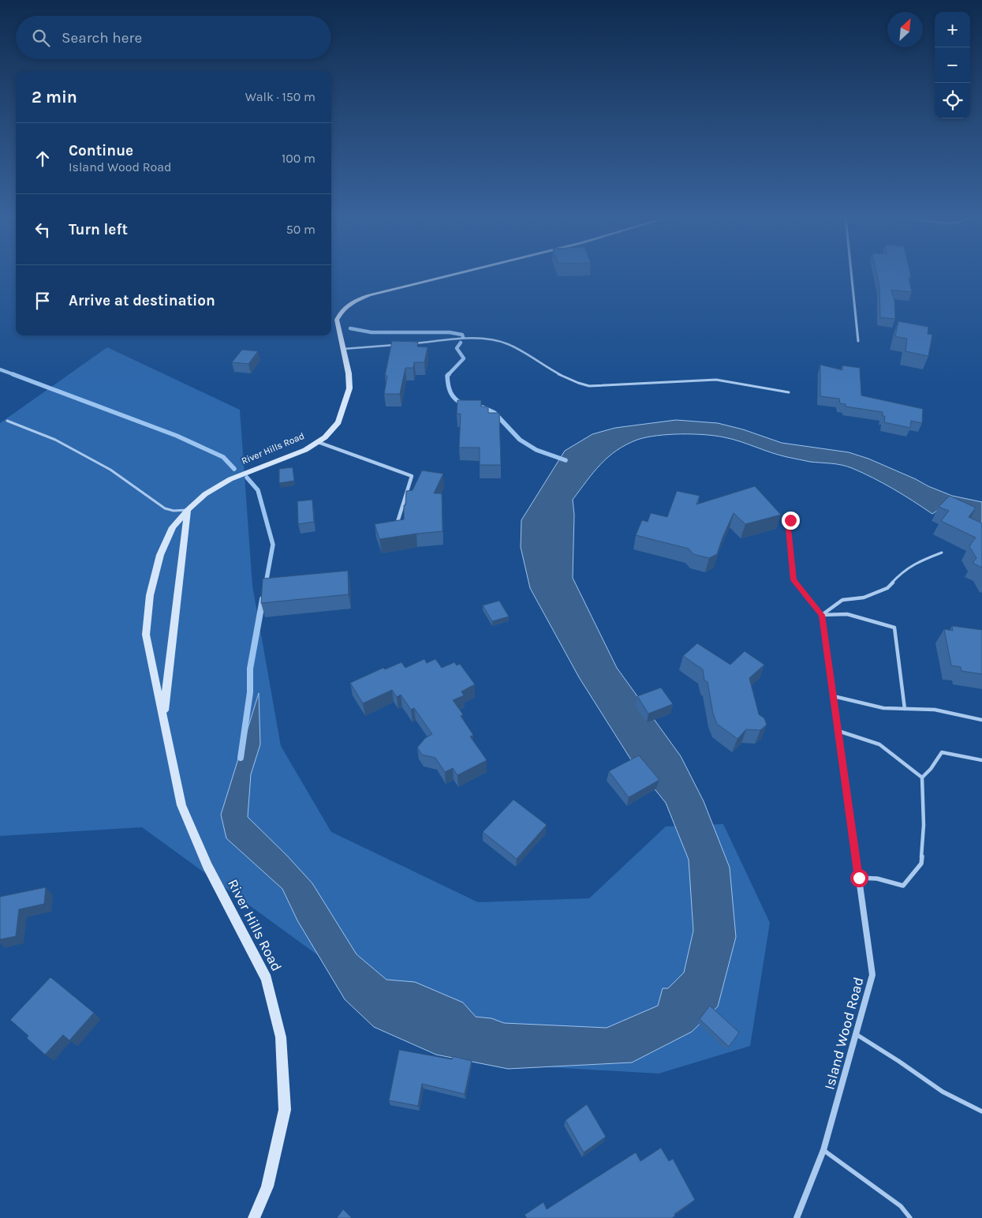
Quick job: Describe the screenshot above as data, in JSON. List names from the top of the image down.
{
  "streets": {
    "street": ["River Hills Road", "Island Wood Road"]
  },
  "north": "top right",
  "page": {
    "map_buttons": ["+", "−"],
    "search": "Search here",
    "heading": ["2 min", "Walk · 150 m"],
    "list": [
      ["Continue", "Island Wood Road", "100 m"],
      ["Turn left", "50 m"],
      "Arrive at destination"
    ]
  }
}
